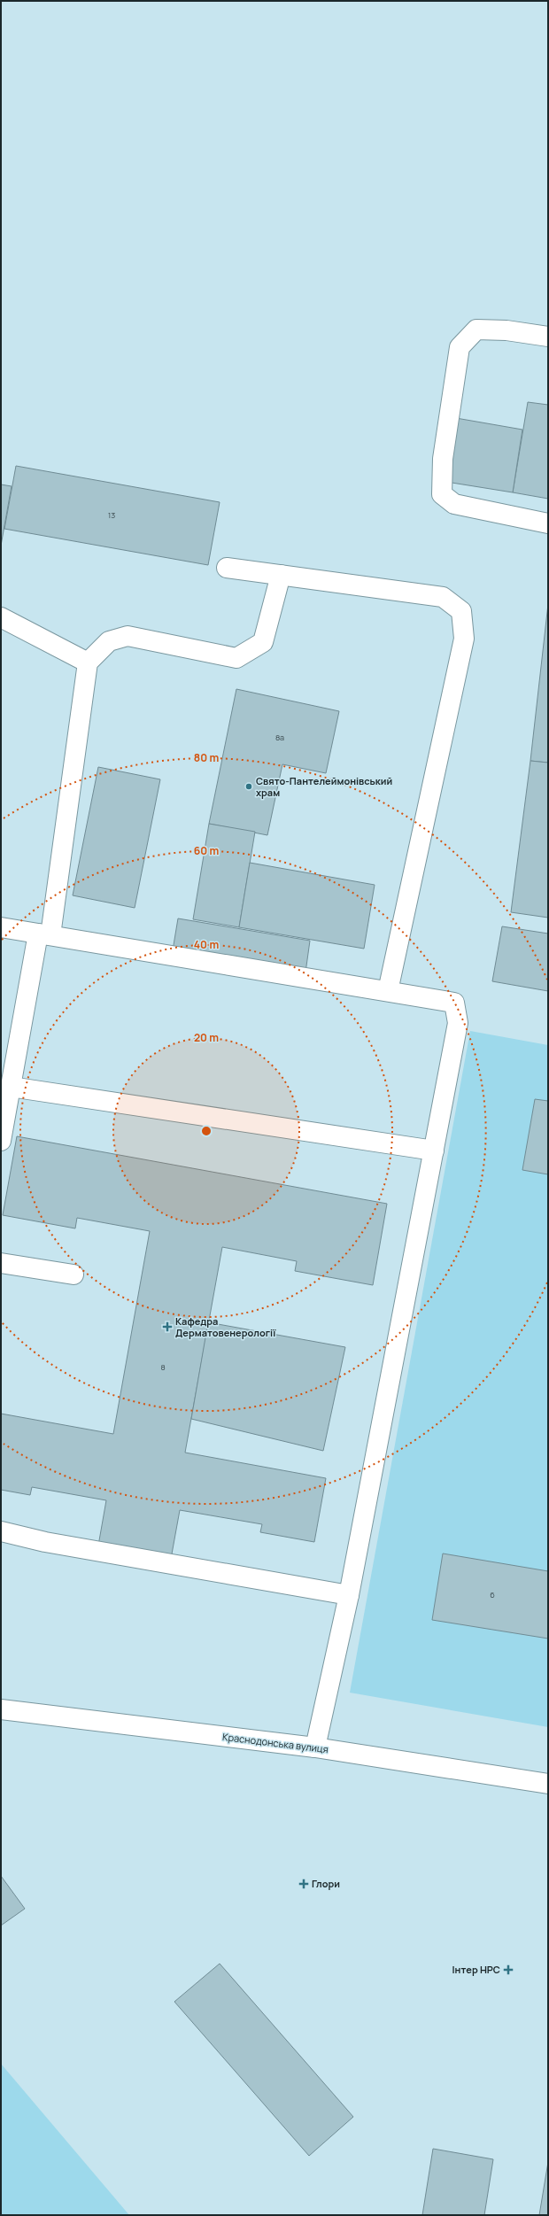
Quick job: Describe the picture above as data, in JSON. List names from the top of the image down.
{
  "streets": {
    "street": ["Краснодонська вулиця"]
  },
  "places": {
    "other": ["Свято-Пантелеймонівський храм"],
    "health": ["Кафедра Дерматовенерології", "Глори", "Інтер НРС"]
  },
  "house_numbers": [
    "13",
    "8а",
    "8",
    "6"
  ],
  "rings": [
    "80 m",
    "60 m",
    "40 m",
    "20 m"
  ]
}
